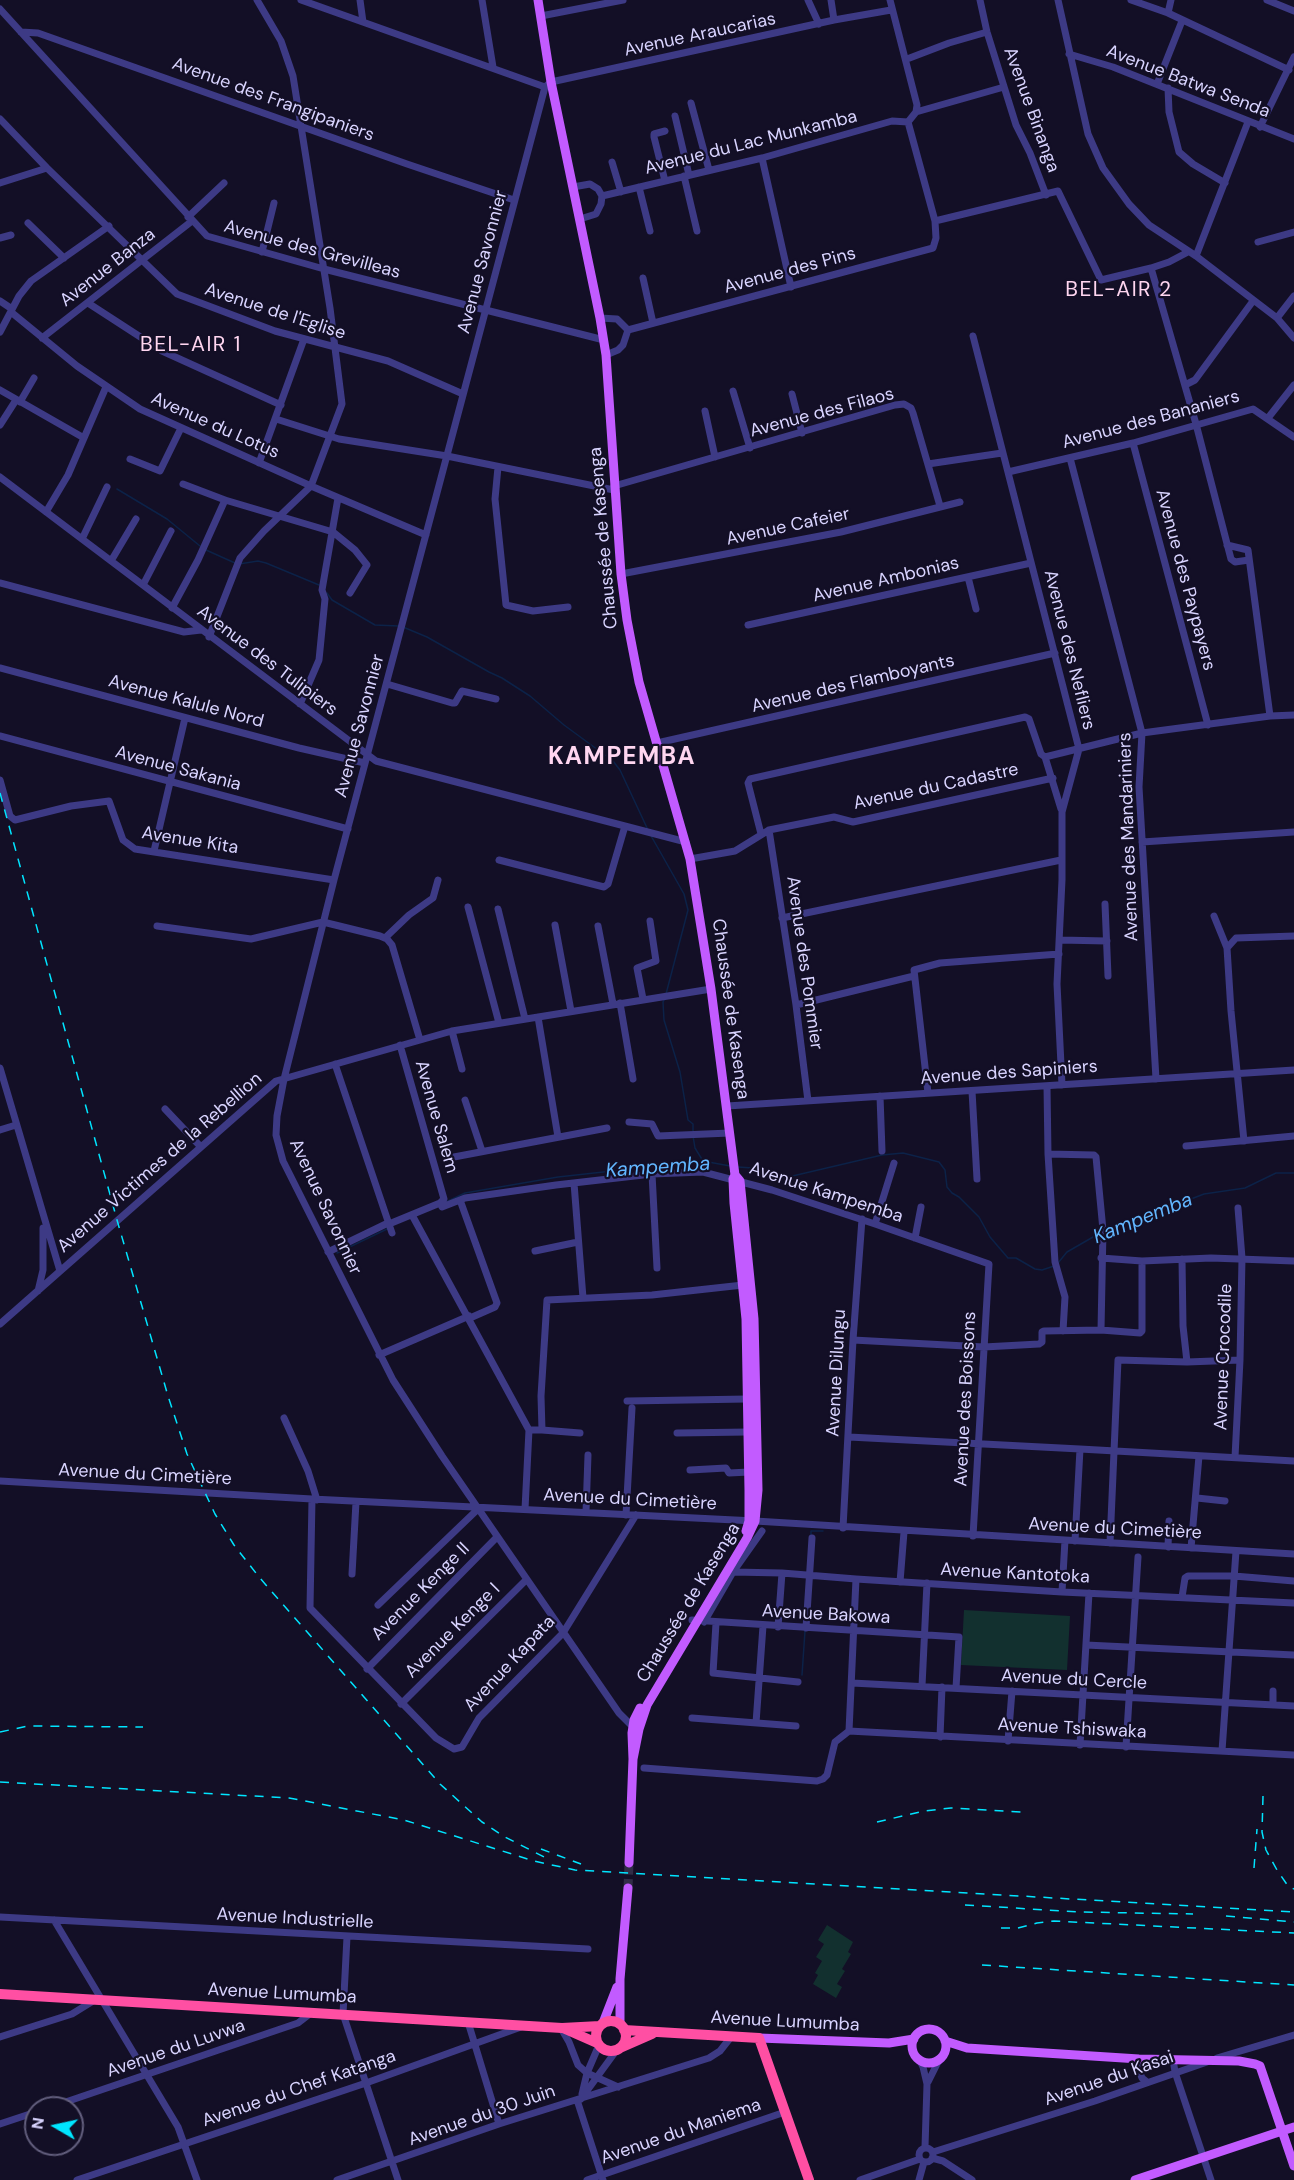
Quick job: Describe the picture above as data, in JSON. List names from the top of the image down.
{
  "streets": {
    "highway": ["Avenue Lumumba"],
    "main road": ["Chaussée de Kasenga"],
    "street": [
      "Avenue Araucarias",
      "Avenue Batwa Senda",
      "Avenue des Frangipaniers",
      "Avenue Binanga",
      "Avenue du Lac Munkamba",
      "Avenue des Grevilleas",
      "Avenue Savonnier",
      "Avenue Banza",
      "Avenue des Pins",
      "Avenue de l'Eglise",
      "Avenue des Filaos",
      "Avenue des Bananiers",
      "Avenue du Lotus",
      "Avenue Cafeier",
      "Avenue Ambonias",
      "Avenue des Paypayers",
      "Avenue des Nefliers",
      "Avenue des Tulipiers",
      "Avenue des Flamboyants",
      "Avenue Kalule Nord",
      "Avenue Sakania",
      "Avenue du Cadastre",
      "Avenue des Mandariniers",
      "Avenue Kita",
      "Avenue des Pommier",
      "Avenue des Sapiniers",
      "Avenue Salem",
      "Avenue Victimes de la Rebellion",
      "Avenue Kampemba",
      "Avenue Crocodile",
      "Avenue Dilungu",
      "Avenue des Boissons",
      "Avenue du Cimetière",
      "Avenue Kantotoka",
      "Avenue Kenge II",
      "Avenue Bakowa",
      "Avenue Kenge I",
      "Avenue Kapata",
      "Avenue du Cercle",
      "Avenue Tshiswaka",
      "Avenue Industrielle",
      "Avenue du Luvwa",
      "Avenue du Kasai",
      "Avenue du Chef Katanga",
      "Avenue du 30 Juin",
      "Avenue du Maniema"
    ]
  },
  "crossings": [
    ["Avenue Araucarias", "Avenue Savonnier"],
    ["Avenue Araucarias", "Chaussée de Kasenga"],
    ["Avenue des Frangipaniers", "Avenue des Grevilleas"],
    ["Avenue des Frangipaniers", "Avenue Savonnier"],
    ["Avenue des Grevilleas", "Avenue Savonnier"],
    ["Avenue des Grevilleas", "Avenue Banza"],
    ["Avenue des Grevilleas", "Chaussée de Kasenga"],
    ["Avenue Savonnier", "Avenue de l'Eglise"],
    ["Avenue Savonnier", "Avenue du Lotus"],
    ["Avenue Savonnier", "Chaussée de Kasenga"],
    ["Avenue Savonnier", "Avenue des Tulipiers"],
    ["Avenue Savonnier", "Avenue Kalule Nord"],
    ["Avenue Savonnier", "Avenue Sakania"],
    ["Avenue Savonnier", "Avenue Kita"],
    ["Avenue Savonnier", "Avenue Victimes de la Rebellion"],
    ["Avenue Savonnier", "Avenue Kampemba"],
    ["Avenue Savonnier", "Avenue du Cimetière"],
    ["Avenue Savonnier", "Avenue Kenge II"],
    ["Avenue Savonnier", "Avenue Kenge I"],
    ["Avenue Savonnier", "Avenue Kapata"],
    ["Avenue Banza", "Avenue de l'Eglise"],
    ["Avenue Banza", "Avenue du Lotus"],
    ["Avenue des Filaos", "Chaussée de Kasenga"],
    ["Avenue des Bananiers", "Avenue des Paypayers"],
    ["Avenue des Bananiers", "Avenue des Nefliers"],
    ["Avenue des Bananiers", "Avenue des Mandariniers"],
    ["Avenue Cafeier", "Chaussée de Kasenga"],
    ["Chaussée de Kasenga", "Avenue des Tulipiers"],
    ["Chaussée de Kasenga", "Avenue des Flamboyants"],
    ["Chaussée de Kasenga", "Avenue du Cadastre"],
    ["Chaussée de Kasenga", "Avenue des Sapiniers"],
    ["Chaussée de Kasenga", "Avenue Victimes de la Rebellion"],
    ["Chaussée de Kasenga", "Avenue Kampemba"],
    ["Chaussée de Kasenga", "Avenue du Cimetière"],
    ["Chaussée de Kasenga", "Avenue Bakowa"],
    ["Avenue Ambonias", "Avenue des Nefliers"],
    ["Avenue des Nefliers", "Avenue des Flamboyants"],
    ["Avenue des Nefliers", "Avenue des Sapiniers"],
    ["Avenue du Cadastre", "Avenue des Pommier"],
    ["Avenue des Mandariniers", "Avenue des Sapiniers"],
    ["Avenue des Pommier", "Avenue des Sapiniers"],
    ["Avenue Salem", "Avenue Victimes de la Rebellion"],
    ["Avenue Salem", "Avenue Kampemba"],
    ["Avenue Kampemba", "Avenue Dilungu"],
    ["Avenue Kampemba", "Avenue des Boissons"],
    ["Avenue Dilungu", "Avenue du Cimetière"],
    ["Avenue des Boissons", "Avenue du Cimetière"],
    ["Avenue du Cimetière", "Avenue Kapata"],
    ["Avenue Kenge II", "Avenue Kapata"],
    ["Avenue Bakowa", "Avenue du Cercle"],
    ["Avenue Kenge I", "Avenue Kapata"],
    ["Avenue Lumumba", "Avenue du Luvwa"],
    ["Avenue Lumumba", "Avenue du Chef Katanga"],
    ["Avenue Lumumba", "Avenue du 30 Juin"]
  ],
  "districts": ["BEL-AIR 2", "BEL-AIR 1", "KAMPEMBA"],
  "water": ["Kampemba"],
  "north": "left"
}
